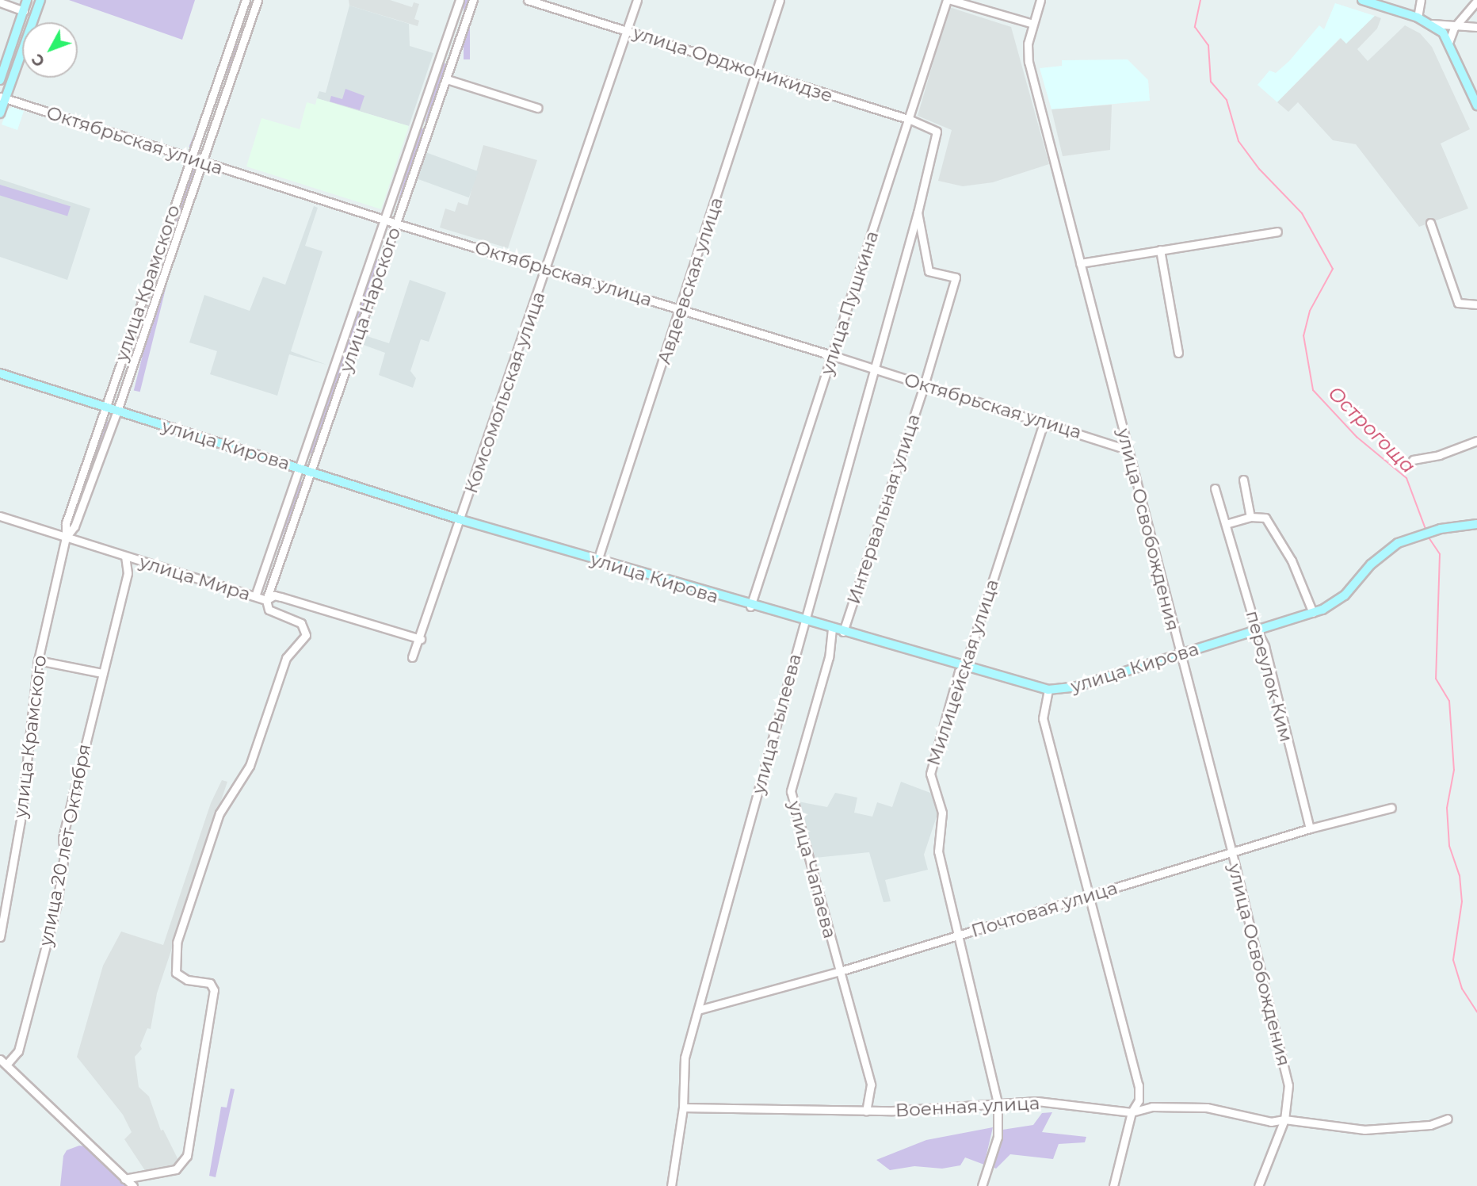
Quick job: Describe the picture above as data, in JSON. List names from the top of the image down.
{
  "streets": {
    "main road": ["улица Кирова"],
    "street": [
      "улица Орджоникидзе",
      "Октябрьская улица",
      "Авдеевская улица",
      "улица Крамского",
      "улица Нарского",
      "улица Пушкина",
      "Комсомольская улица",
      "Интервальная улица",
      "улица Освобождения",
      "улица Мира",
      "Милицейская улица",
      "переулок Ким",
      "улица Рылеева",
      "улица 20 лет Октября",
      "улица Чапаева",
      "Почтовая улица",
      "Военная улица"
    ]
  },
  "crossings": [
    ["улица Орджоникидзе", "Авдеевская улица"],
    ["улица Орджоникидзе", "улица Пушкина"],
    ["улица Орджоникидзе", "Комсомольская улица"],
    ["улица Орджоникидзе", "Интервальная улица"],
    ["Октябрьская улица", "Авдеевская улица"],
    ["Октябрьская улица", "улица Крамского"],
    ["Октябрьская улица", "улица Нарского"],
    ["Октябрьская улица", "улица Пушкина"],
    ["Октябрьская улица", "Комсомольская улица"],
    ["Октябрьская улица", "Интервальная улица"],
    ["Октябрьская улица", "улица Освобождения"],
    ["Октябрьская улица", "Милицейская улица"],
    ["Октябрьская улица", "улица Рылеева"],
    ["Авдеевская улица", "улица Кирова"],
    ["улица Крамского", "улица Кирова"],
    ["улица Крамского", "улица Мира"],
    ["улица Нарского", "улица Кирова"],
    ["улица Нарского", "улица Мира"],
    ["улица Пушкина", "улица Кирова"],
    ["Комсомольская улица", "улица Кирова"],
    ["Комсомольская улица", "улица Мира"],
    ["улица Кирова", "Интервальная улица"],
    ["улица Кирова", "улица Освобождения"],
    ["улица Кирова", "Милицейская улица"],
    ["улица Кирова", "переулок Ким"],
    ["улица Кирова", "улица Рылеева"],
    ["улица Кирова", "улица Чапаева"],
    ["Интервальная улица", "улица Рылеева"],
    ["улица Освобождения", "Почтовая улица"],
    ["улица Освобождения", "Военная улица"],
    ["улица Мира", "улица 20 лет Октября"],
    ["Милицейская улица", "Почтовая улица"],
    ["Милицейская улица", "Военная улица"],
    ["переулок Ким", "Почтовая улица"],
    ["улица Рылеева", "Почтовая улица"],
    ["улица Рылеева", "Военная улица"],
    ["улица Чапаева", "Почтовая улица"],
    ["улица Чапаева", "Военная улица"]
  ],
  "water": ["Острогоща"],
  "north": "bottom left"
}
